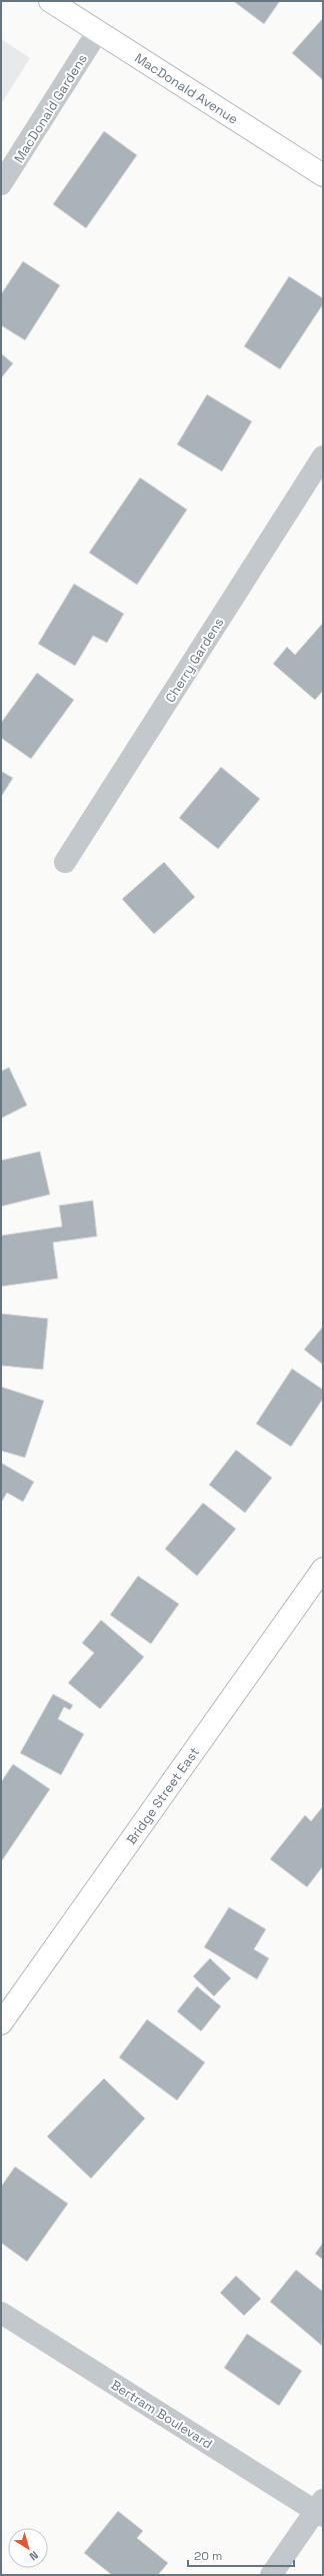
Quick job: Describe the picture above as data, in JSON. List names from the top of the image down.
{
  "streets": {
    "street": [
      "MacDonald Avenue",
      "MacDonald Gardens",
      "Cherry Gardens",
      "Bridge Street East",
      "Bertram Boulevard"
    ]
  },
  "crossings": [
    ["MacDonald Avenue", "MacDonald Gardens"]
  ],
  "scale_bar": "20 m",
  "north": "bottom right"
}
